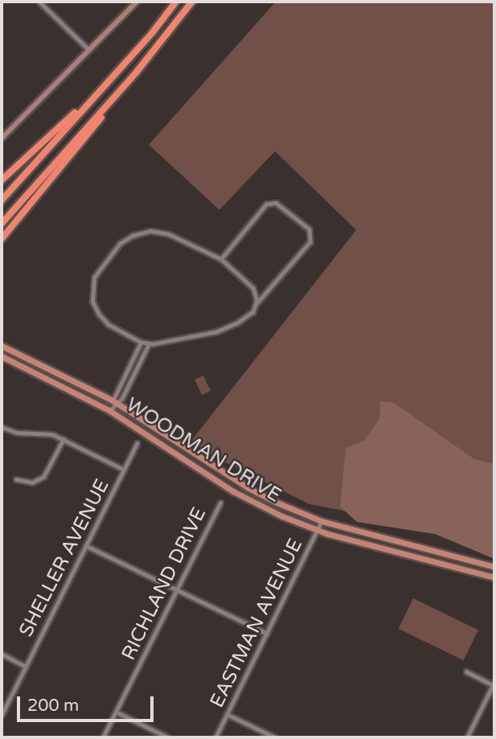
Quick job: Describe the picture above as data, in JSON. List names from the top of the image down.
{
  "streets": {
    "main road": ["WOODMAN DRIVE"],
    "street": ["SHELLER AVENUE", "RICHLAND DRIVE", "EASTMAN AVENUE"]
  },
  "crossings": [
    ["WOODMAN DRIVE", "EASTMAN AVENUE"]
  ],
  "scale_bar": "200 m"
}
